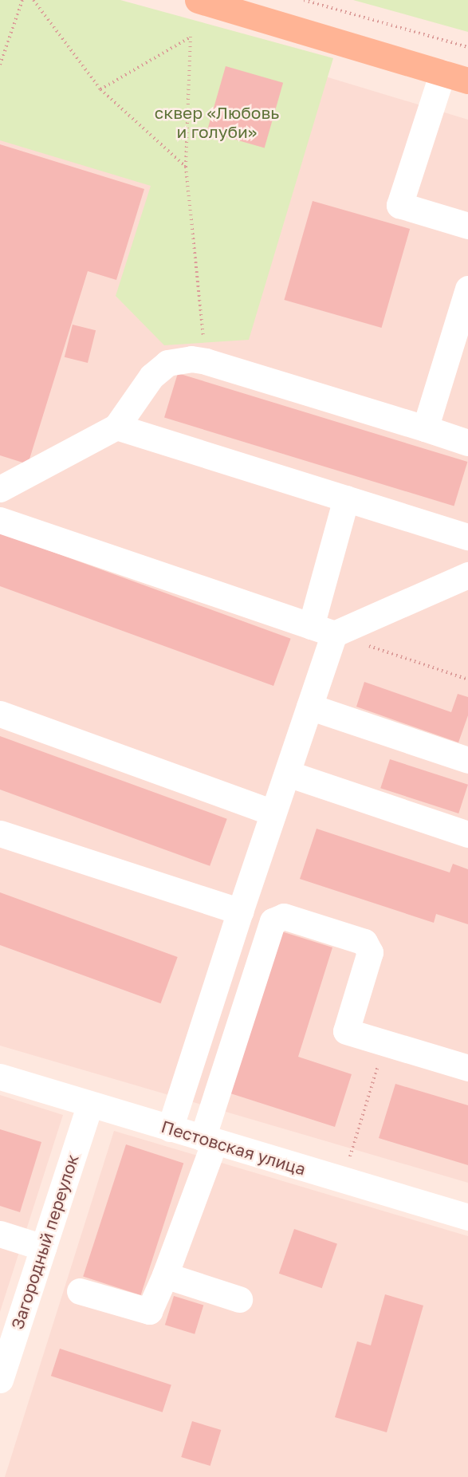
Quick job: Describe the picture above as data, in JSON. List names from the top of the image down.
{
  "streets": {
    "street": ["Пестовская улица", "Загородный переулок"]
  },
  "crossings": [
    ["Пестовская улица", "Загородный переулок"]
  ],
  "parks": ["сквер «Любовь и голуби»"]
}
